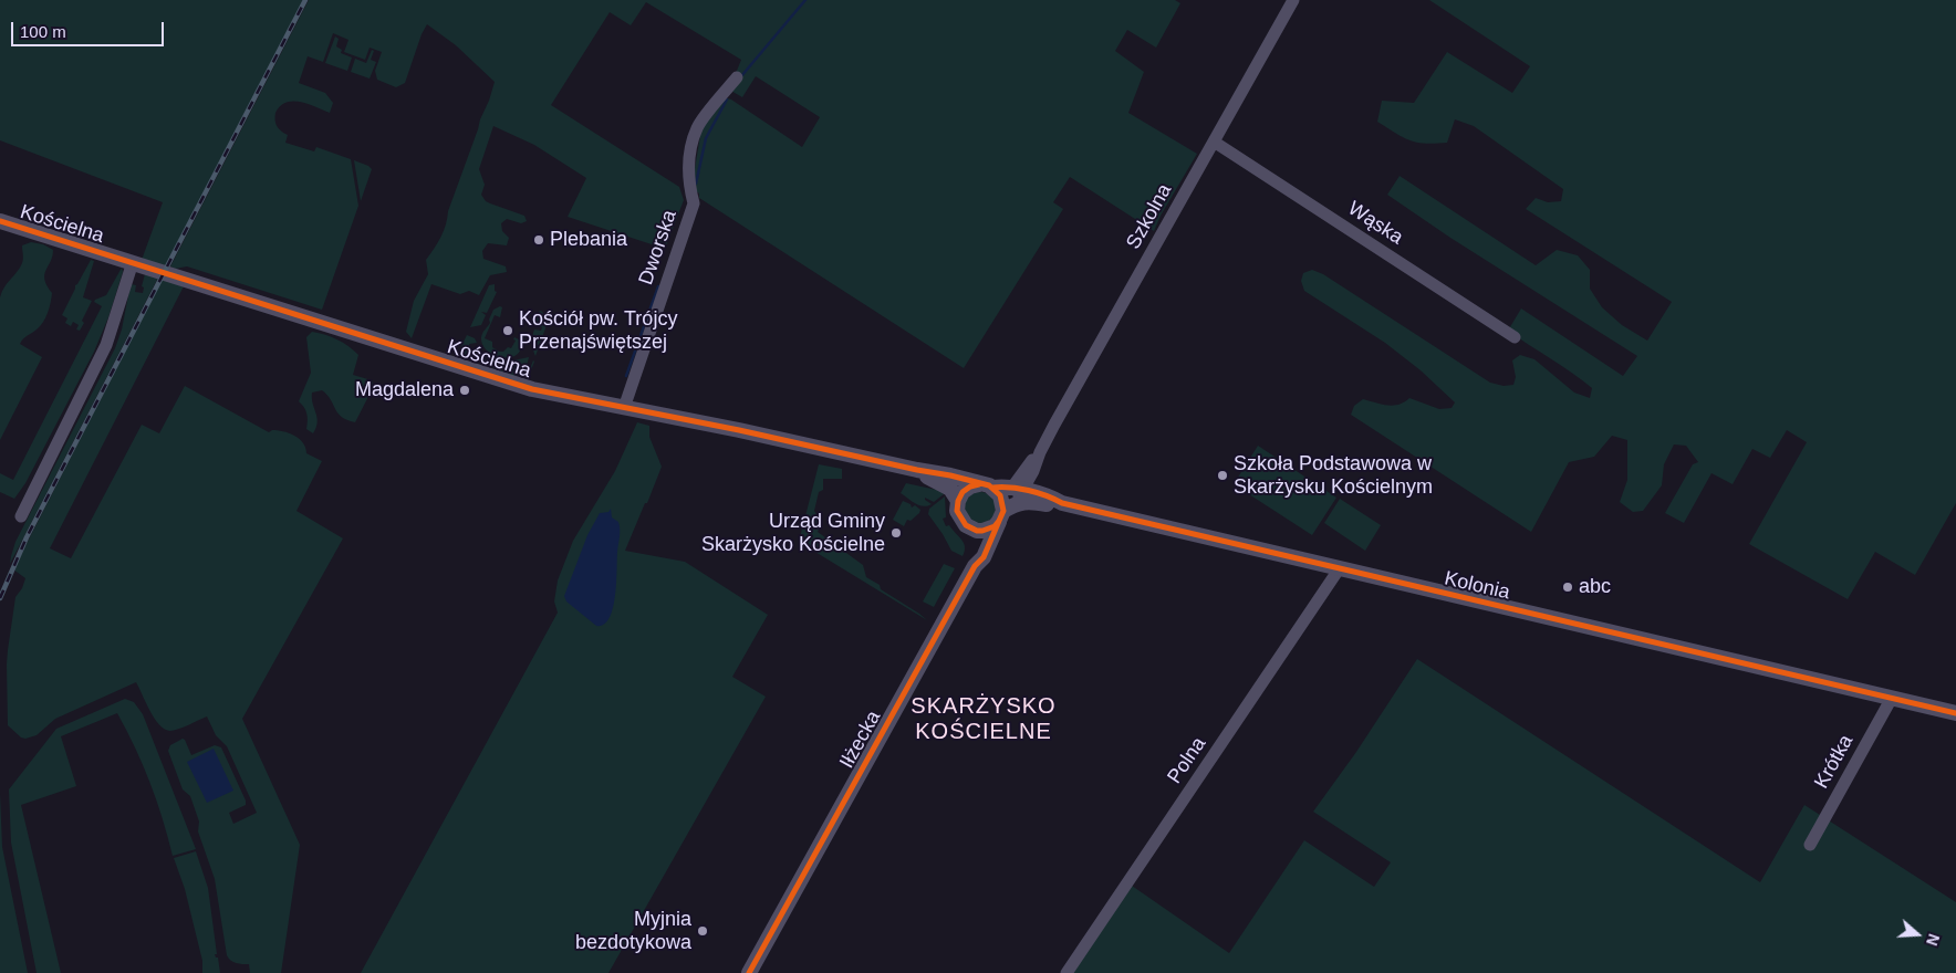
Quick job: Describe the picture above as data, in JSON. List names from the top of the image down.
{
  "streets": {
    "street": [
      "Szkolna",
      "Wąska",
      "Kościelna",
      "Dworska",
      "Kolonia",
      "Iłżecka",
      "Polna",
      "Krótka"
    ]
  },
  "crossings": [
    ["Szkolna", "Wąska"],
    ["Szkolna", "Kościelna"],
    ["Szkolna", "Kolonia"],
    ["Szkolna", "Iłżecka"],
    ["Kościelna", "Dworska"],
    ["Kościelna", "Kolonia"],
    ["Kościelna", "Iłżecka"],
    ["Kolonia", "Iłżecka"],
    ["Kolonia", "Polna"],
    ["Kolonia", "Krótka"]
  ],
  "districts": ["SKARŻYSKO KOŚCIELNE"],
  "places": [
    "Plebania",
    "Kościół pw. Trójcy Przenajświętszej",
    "Magdalena",
    "Szkoła Podstawowa w Skarżysku Kościelnym",
    "Urząd Gminy Skarżysko Kościelne",
    "abc",
    "Myjnia bezdotykowa"
  ],
  "scale_bar": "100 m",
  "north": "right"
}
